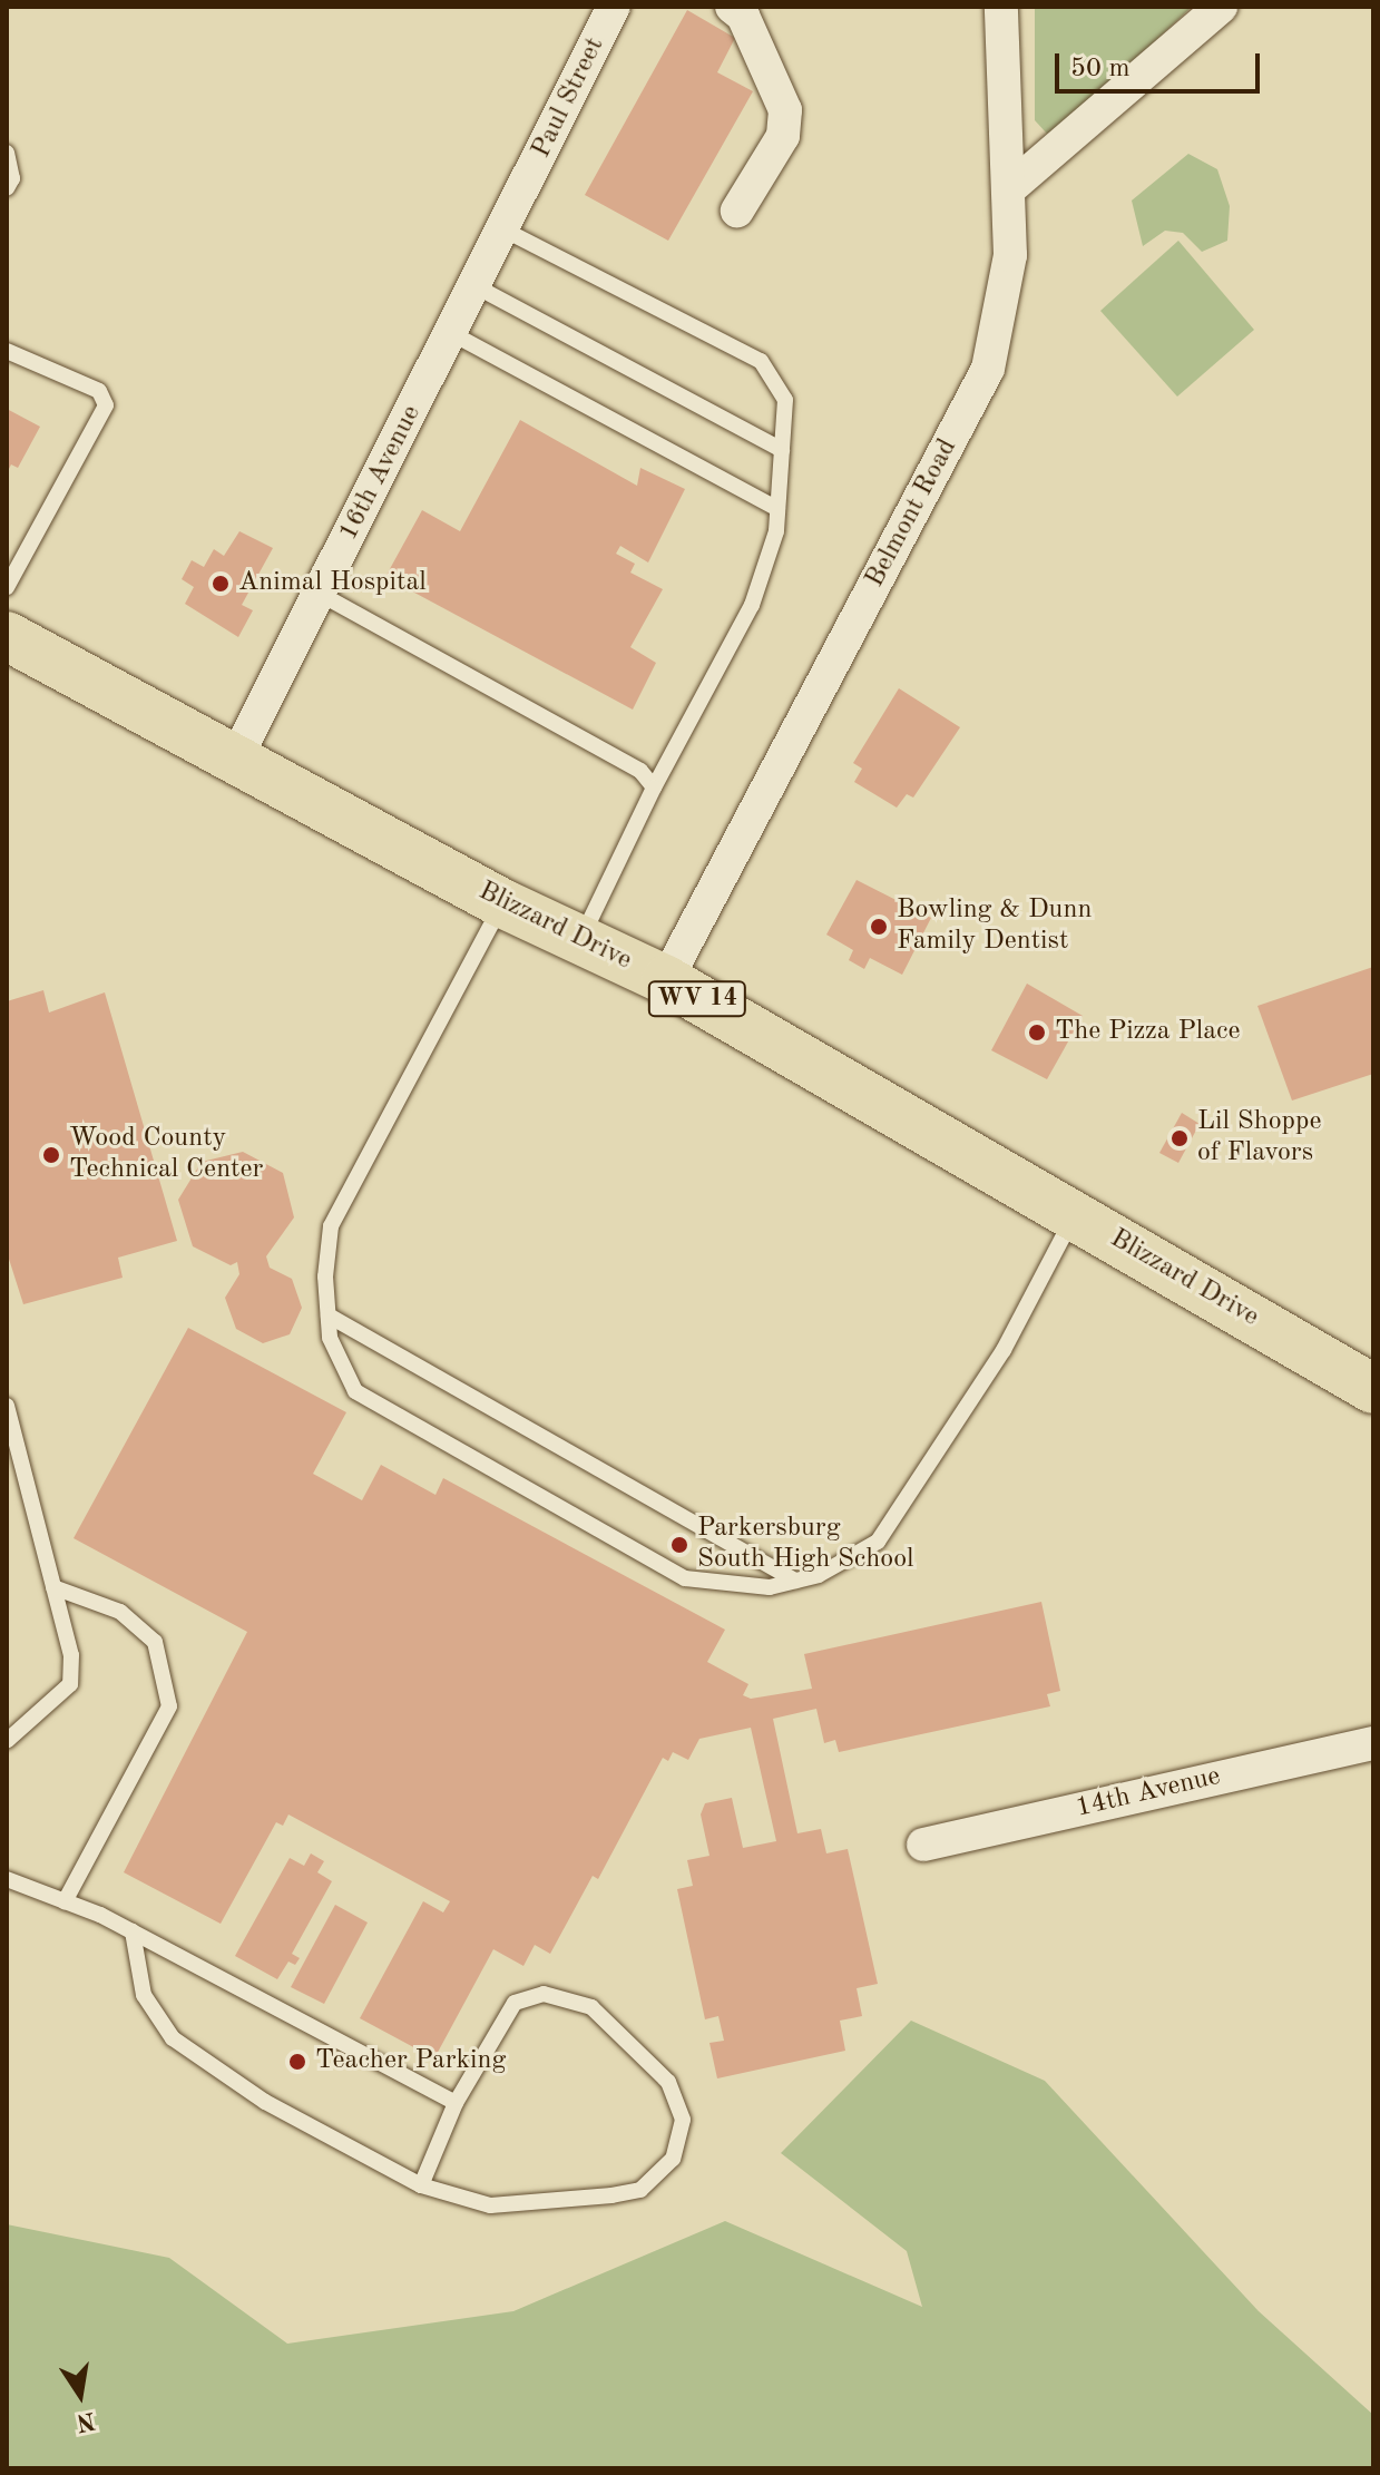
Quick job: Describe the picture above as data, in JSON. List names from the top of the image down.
{
  "streets": {
    "main road": ["Blizzard Drive", "WV 14"],
    "street": [
      "Paul Street",
      "16th Avenue",
      "Belmont Road",
      "14th Avenue"
    ]
  },
  "crossings": [
    ["Paul Street", "16th Avenue"],
    ["16th Avenue", "Blizzard Drive"],
    ["Belmont Road", "Blizzard Drive"]
  ],
  "places": [
    "Animal Hospital",
    "Bowling & Dunn Family Dentist",
    "The Pizza Place",
    "Lil Shoppe of Flavors",
    "Wood County Technical Center",
    "Parkersburg South High School",
    "Teacher Parking"
  ],
  "scale_bar": "50 m",
  "north": "bottom"
}
